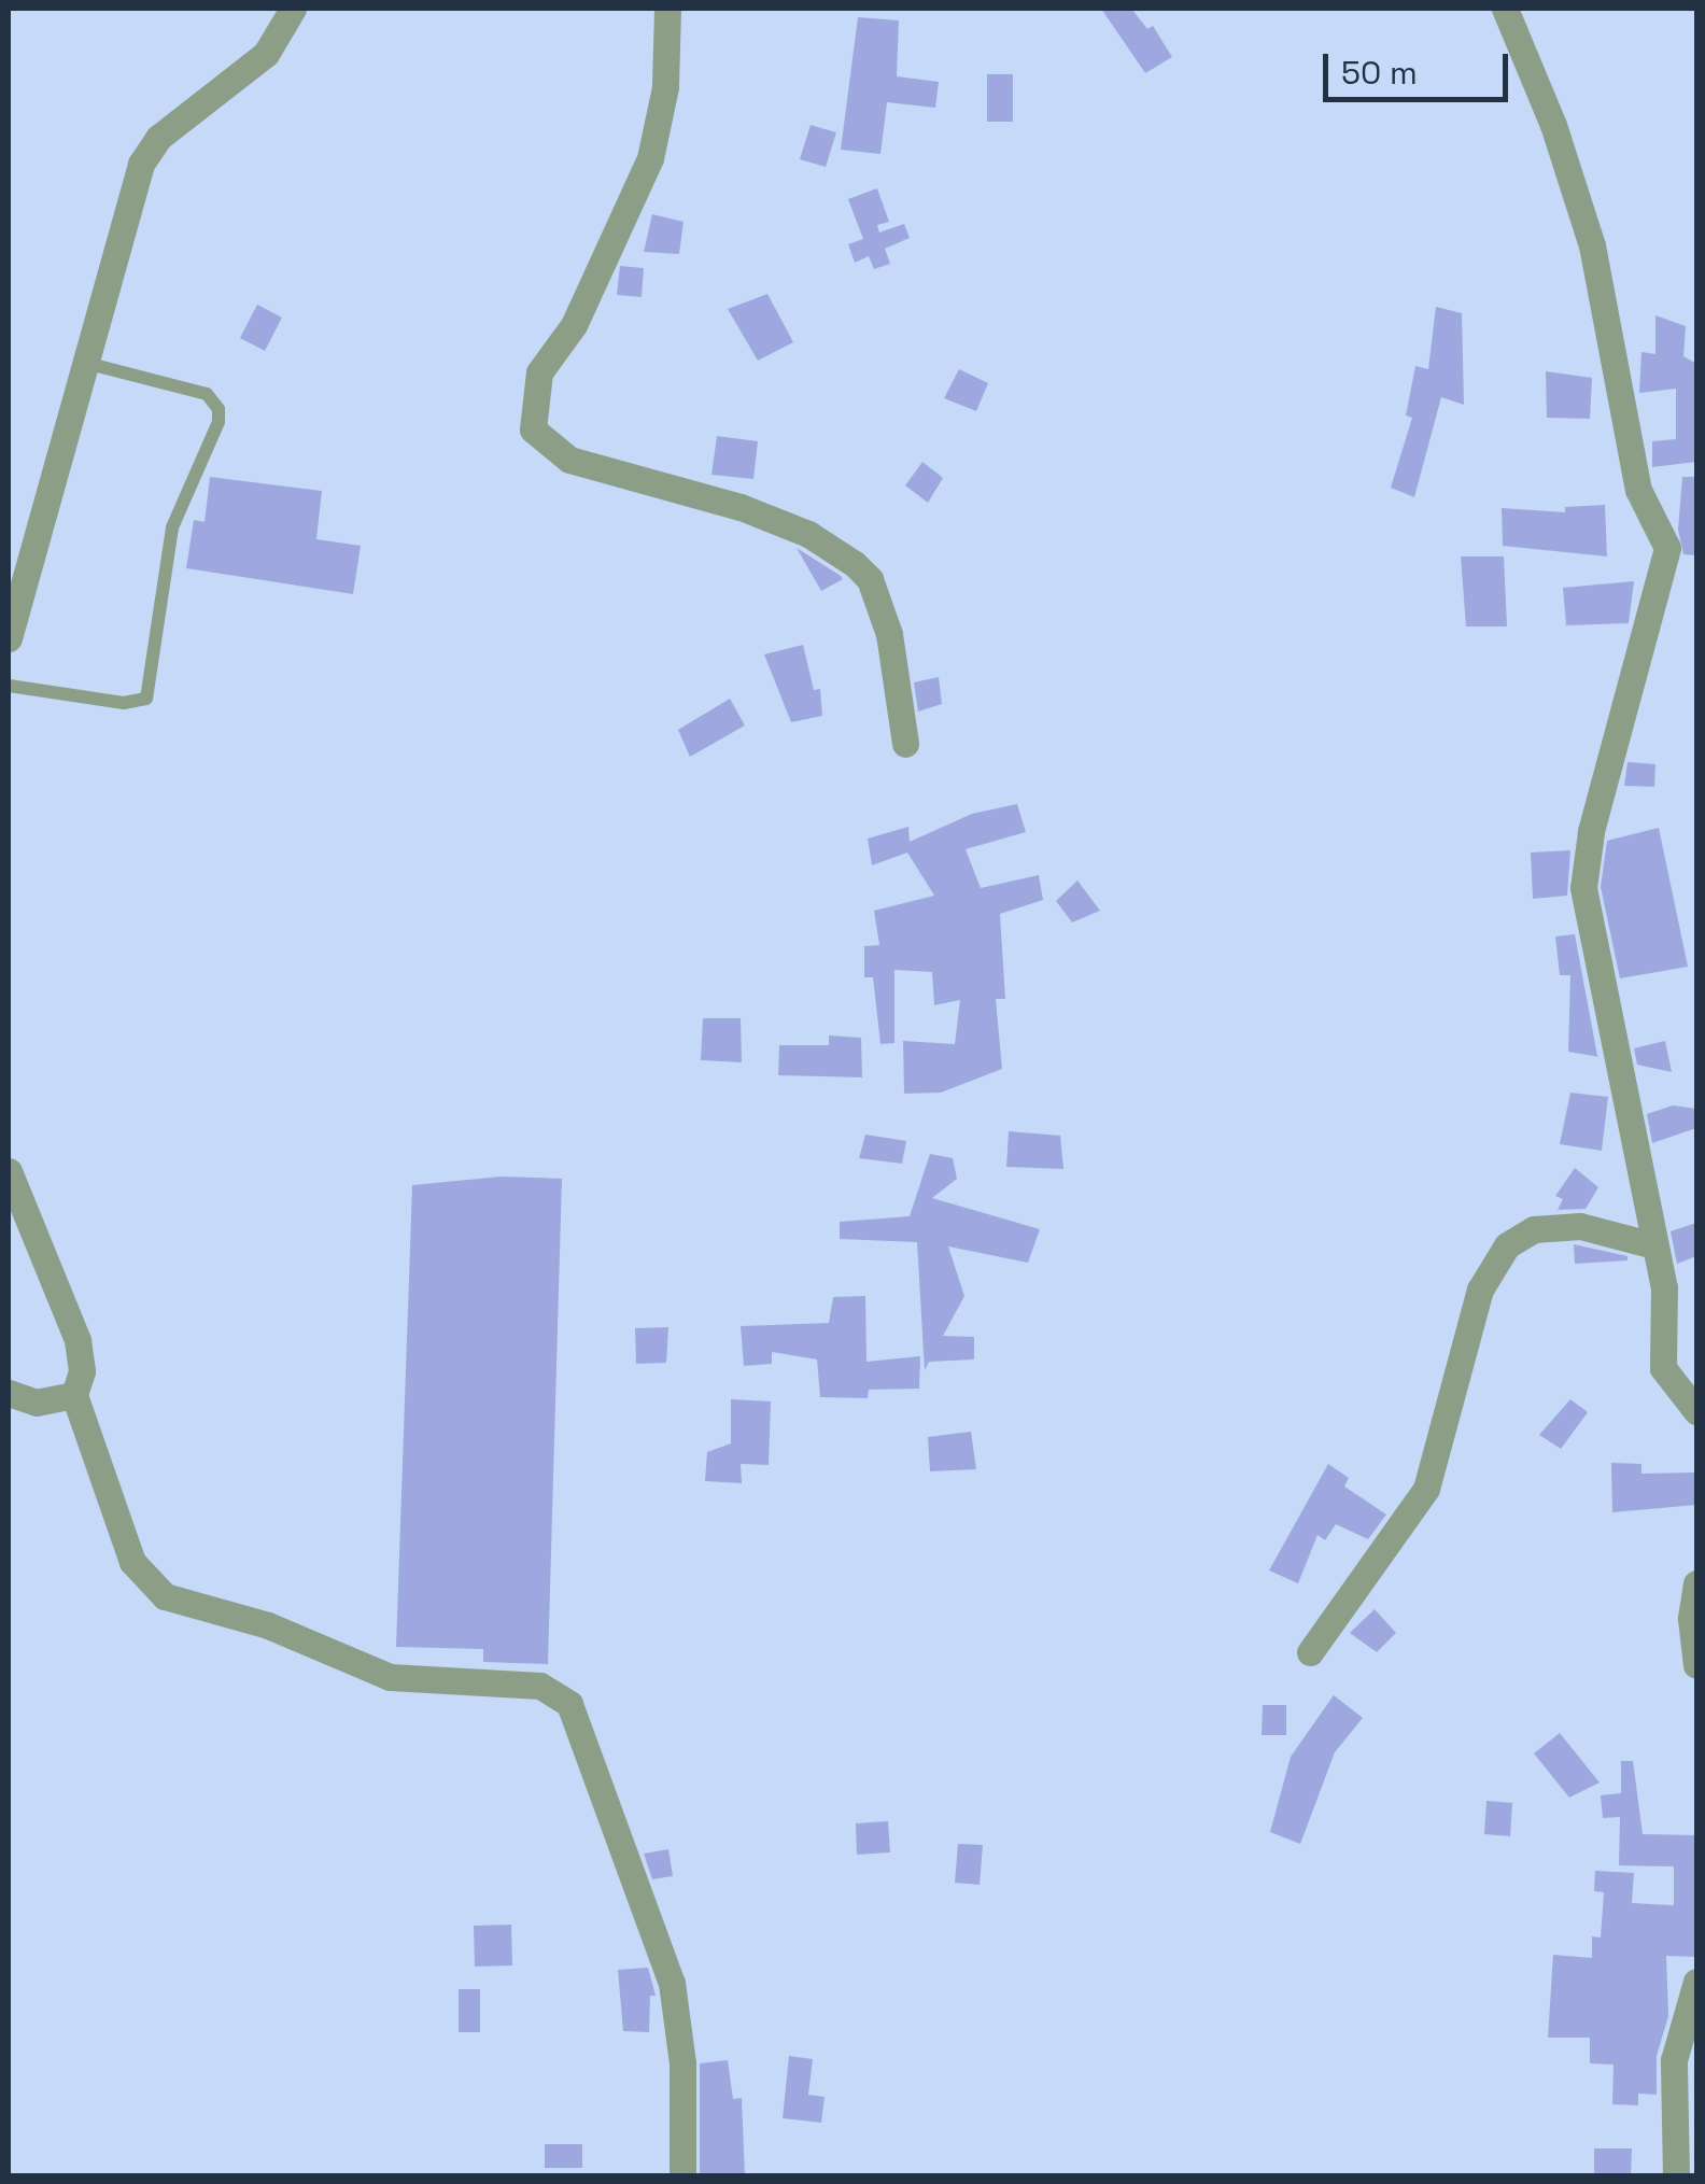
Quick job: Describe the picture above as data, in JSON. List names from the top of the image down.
{
  "scale_bar": "50 m"
}
